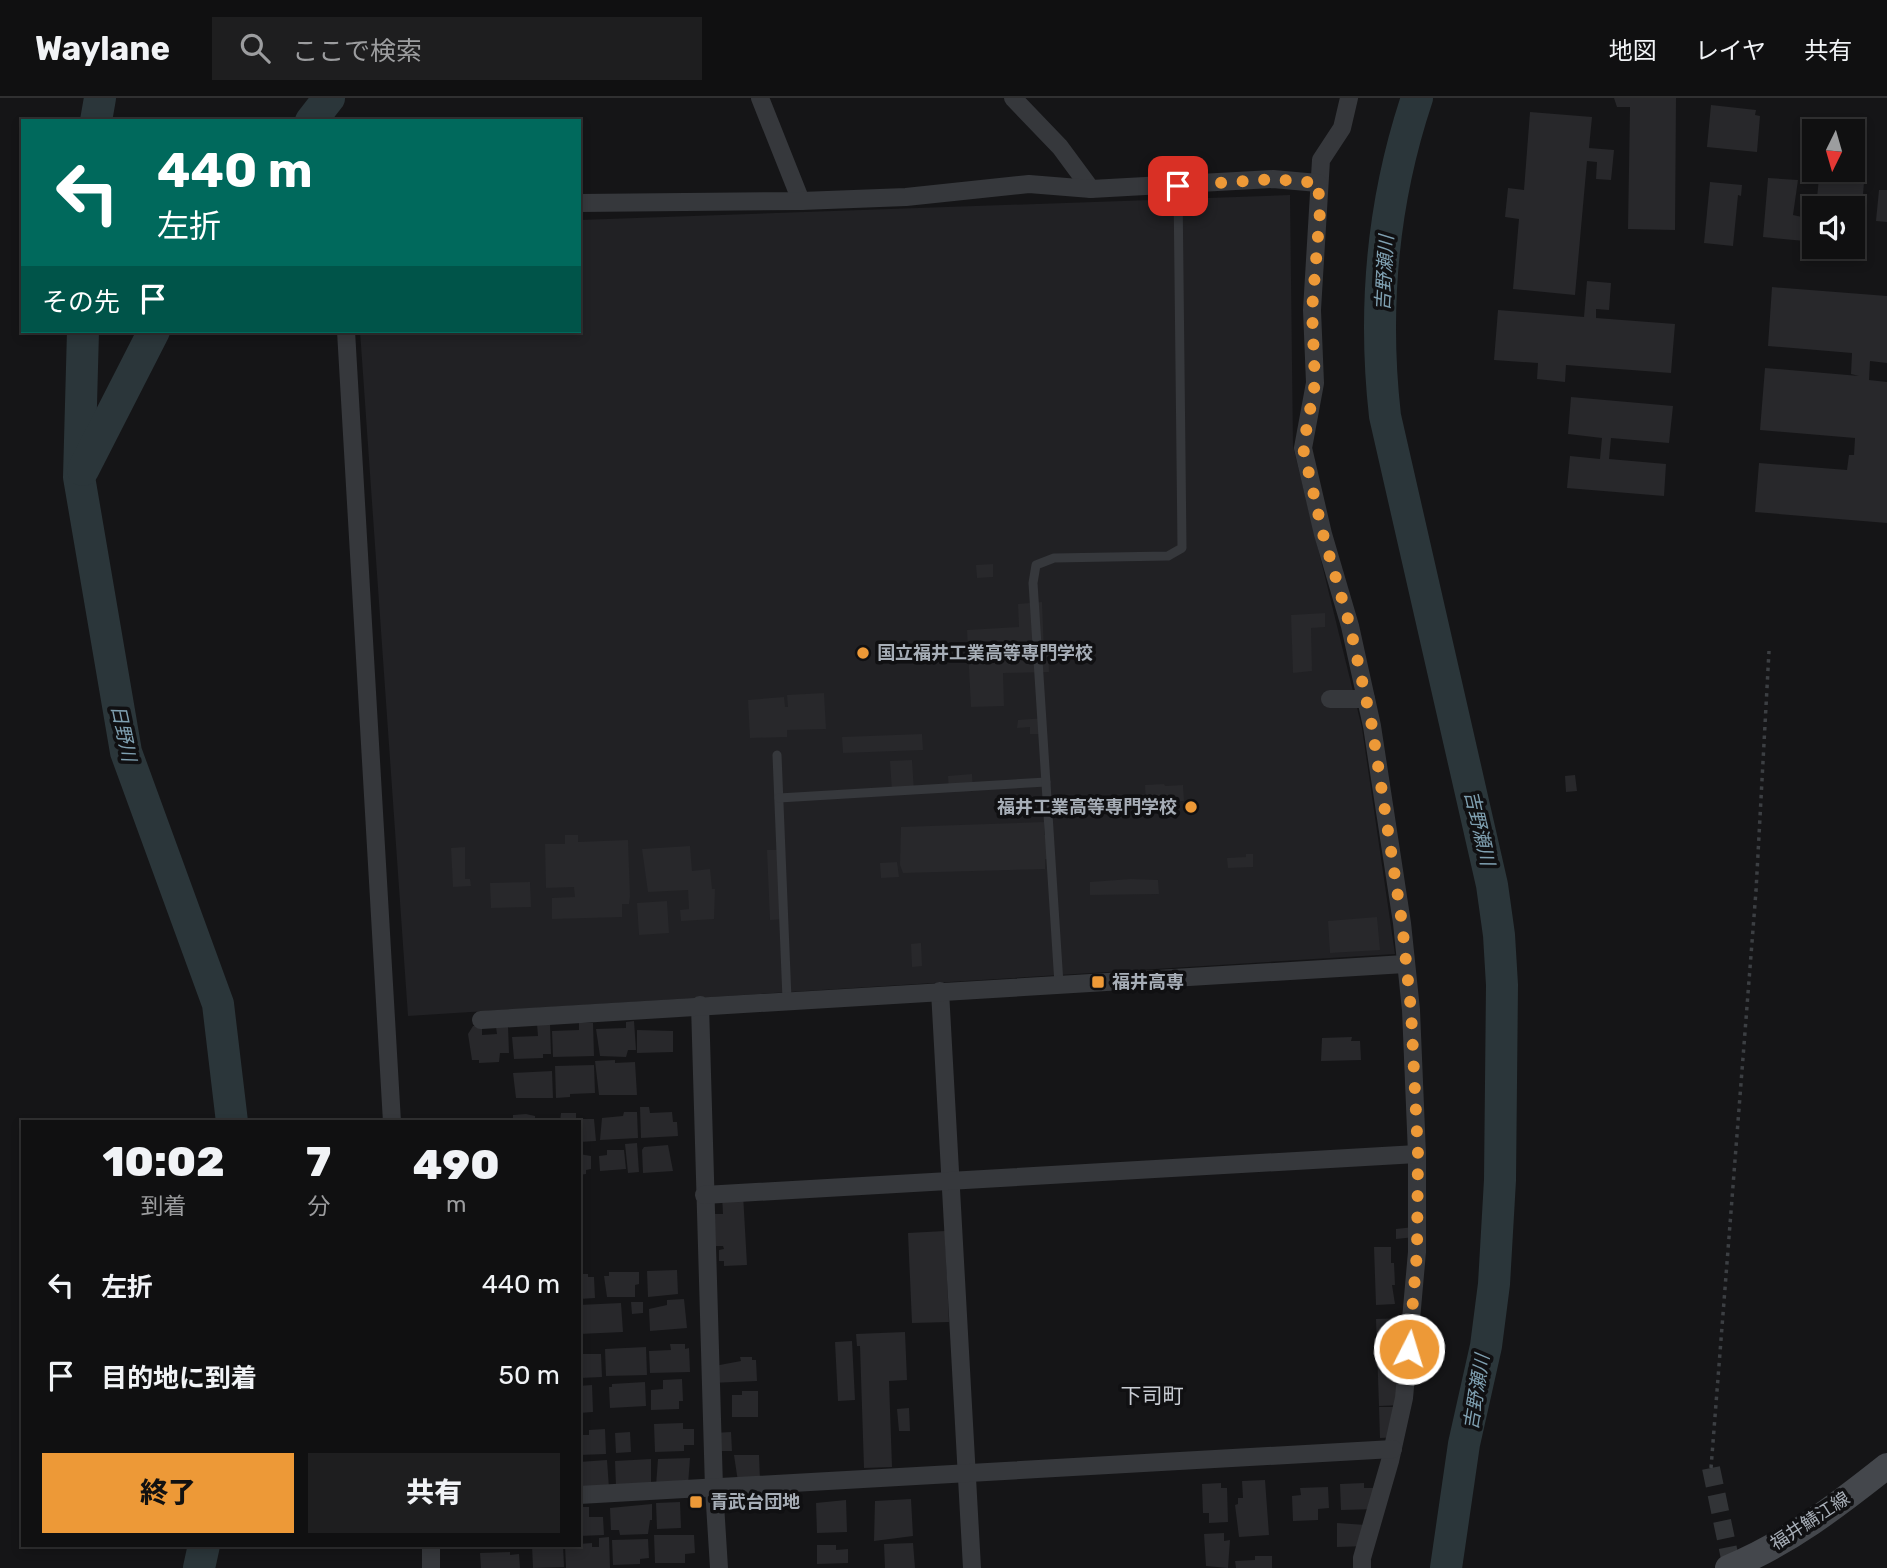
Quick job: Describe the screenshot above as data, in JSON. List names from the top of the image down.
{
  "streets": {
    "main road": ["福井鯖江線"]
  },
  "districts": ["下司町"],
  "water": ["吉野瀬川", "日野川"],
  "places": {
    "other": ["国立福井工業高等専門学校", "福井工業高等専門学校"],
    "transit": ["福井高専", "青武台団地"]
  },
  "north": "bottom",
  "page": {
    "header": "Waylane",
    "search": "ここで検索",
    "nav": ["地図", "レイヤ", "共有"],
    "turn": ["440 m", "左折"],
    "then": "その先",
    "eta": [
      "10:02",
      "到着",
      "7",
      "分",
      "490",
      "m"
    ],
    "list": [
      {
        "name": "左折",
        "value": "440 m"
      },
      {
        "name": "目的地に到着",
        "value": "50 m"
      }
    ],
    "buttons": ["終了", "共有"]
  }
}
